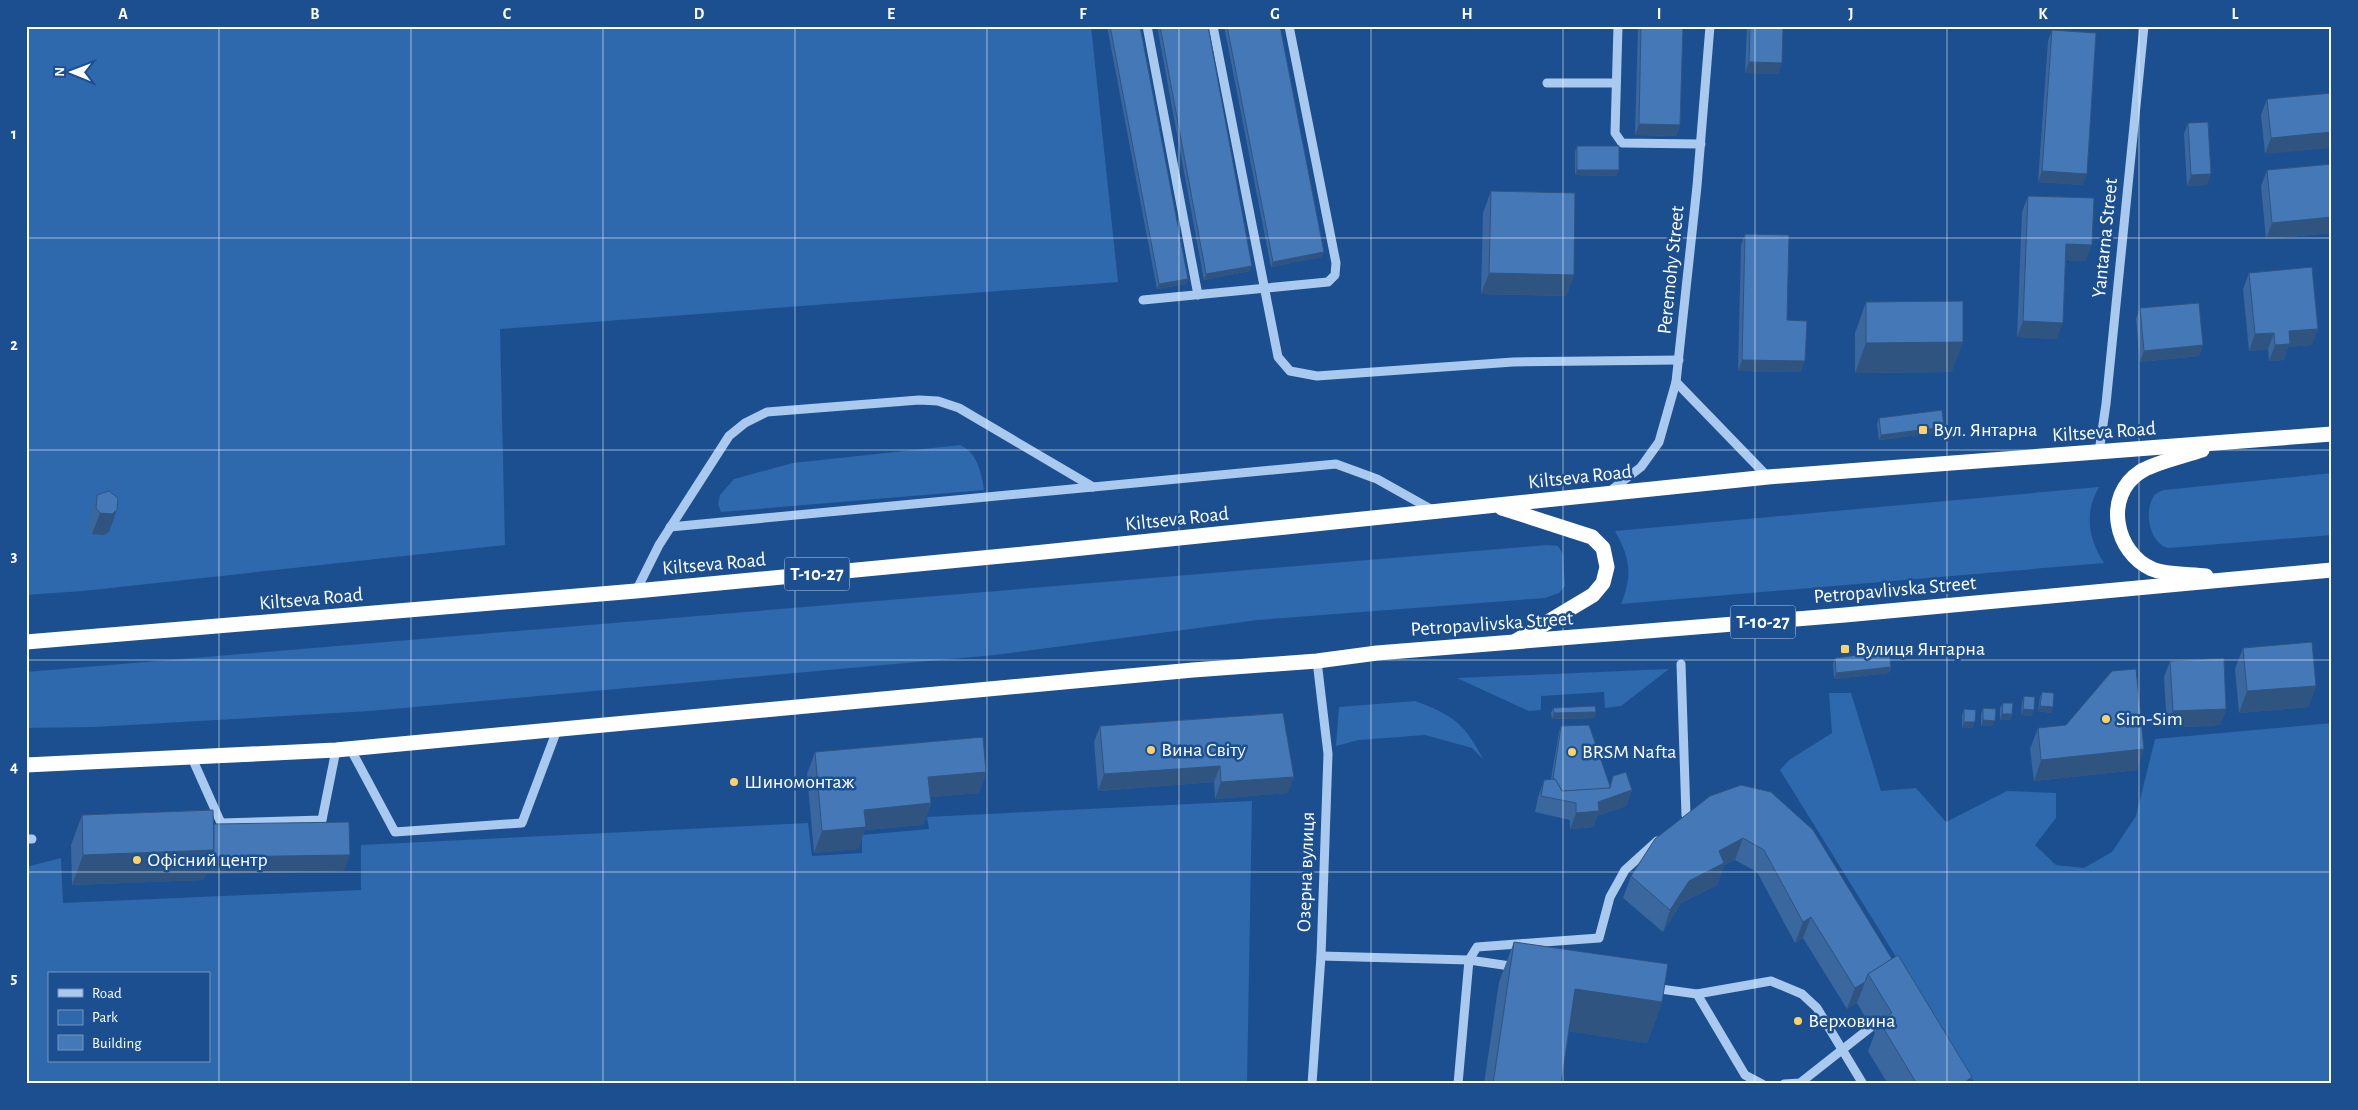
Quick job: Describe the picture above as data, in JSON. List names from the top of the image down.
{
  "streets": {
    "highway": ["Kiltseva Road", "Т-10-27", "Petropavlivska Street"],
    "street": ["Yantarna Street", "Peremohy Street", "Озерна вулиця"]
  },
  "crossings": [
    ["Yantarna Street", "Kiltseva Road"],
    ["Peremohy Street", "Kiltseva Road"],
    ["Т-10-27", "Petropavlivska Street"],
    ["Petropavlivska Street", "Озерна вулиця"]
  ],
  "places": {
    "transit": ["Вул. Янтарна", "Вулиця Янтарна"],
    "other": [
      "Sim-Sim",
      "Вина Світу",
      "BRSM Nafta",
      "Шиномонтаж",
      "Офісний центр",
      "Верховина"
    ]
  },
  "legend": ["Road", "Park", "Building"],
  "north": "left",
  "grid": {
    "columns": [
      "A",
      "B",
      "C",
      "D",
      "E",
      "F",
      "G",
      "H",
      "I",
      "J",
      "K",
      "L"
    ],
    "rows": [
      "1",
      "2",
      "3",
      "4",
      "5"
    ]
  }
}
